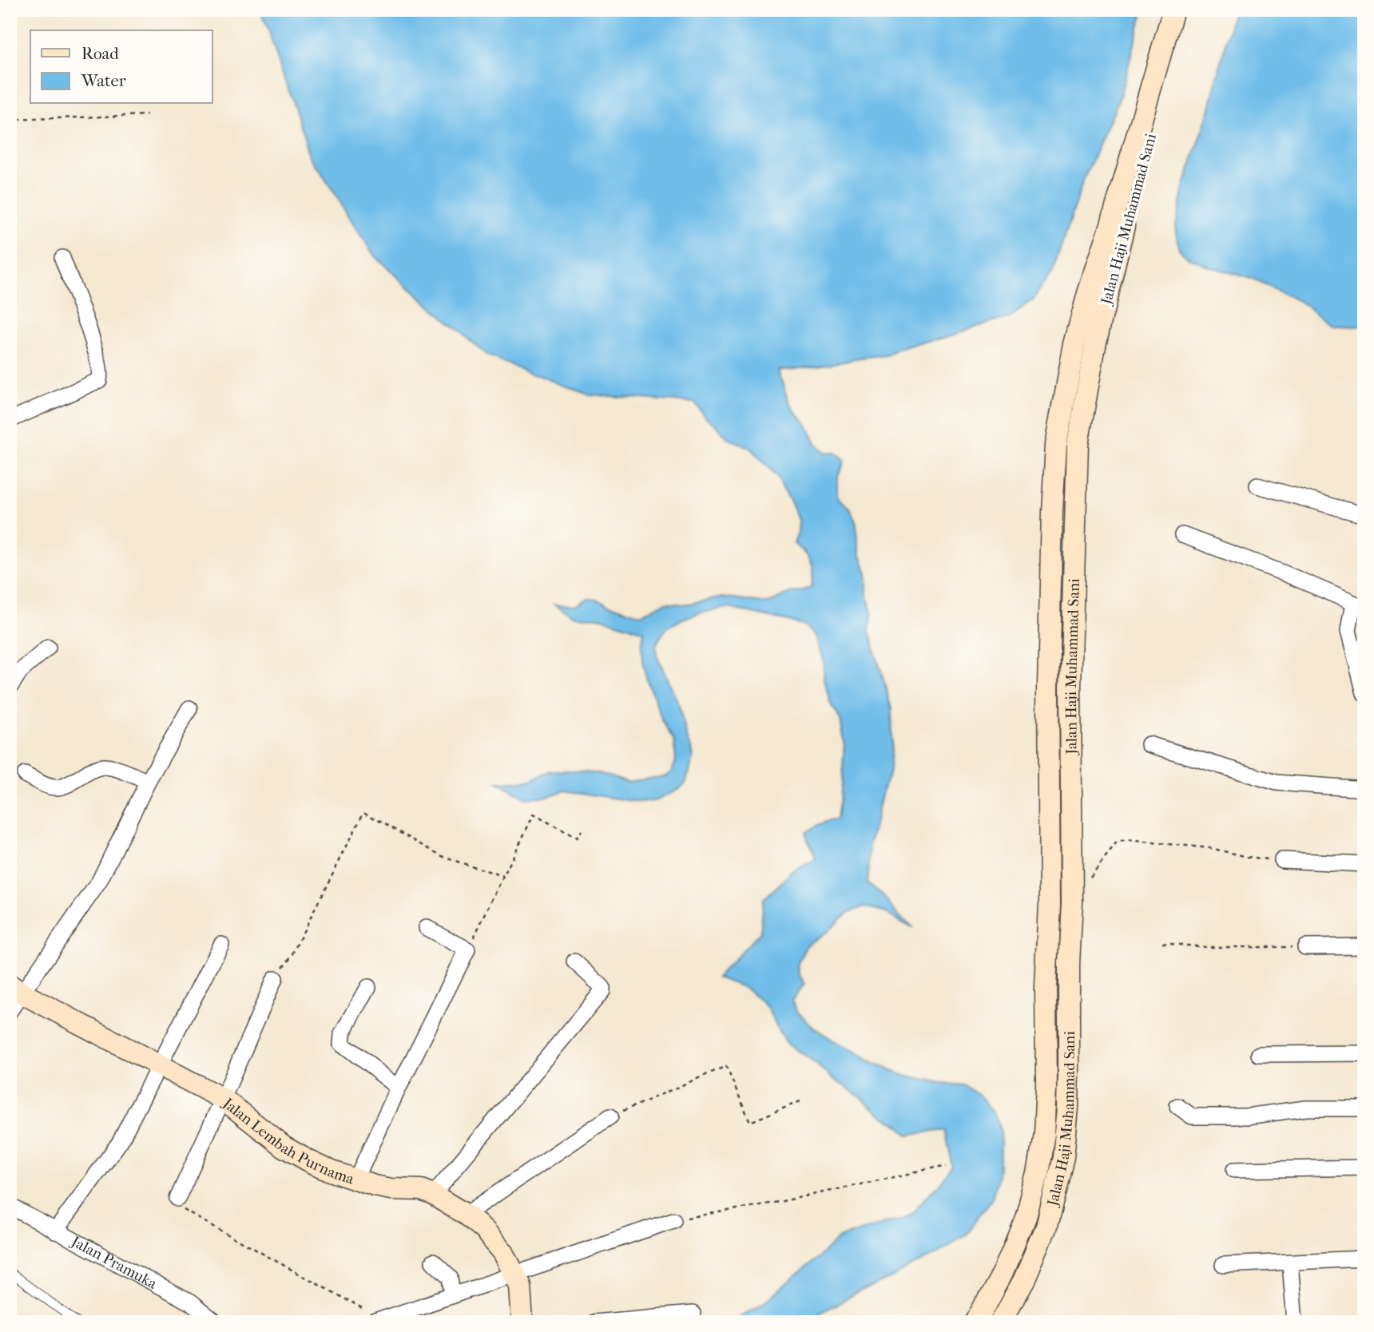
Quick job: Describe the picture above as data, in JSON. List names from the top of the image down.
{
  "streets": {
    "main road": ["Jalan Haji Muhammad Sani", "Jalan Lembah Purnama"],
    "street": ["Jalan Pramuka"]
  },
  "legend": ["Road", "Water"]
}
